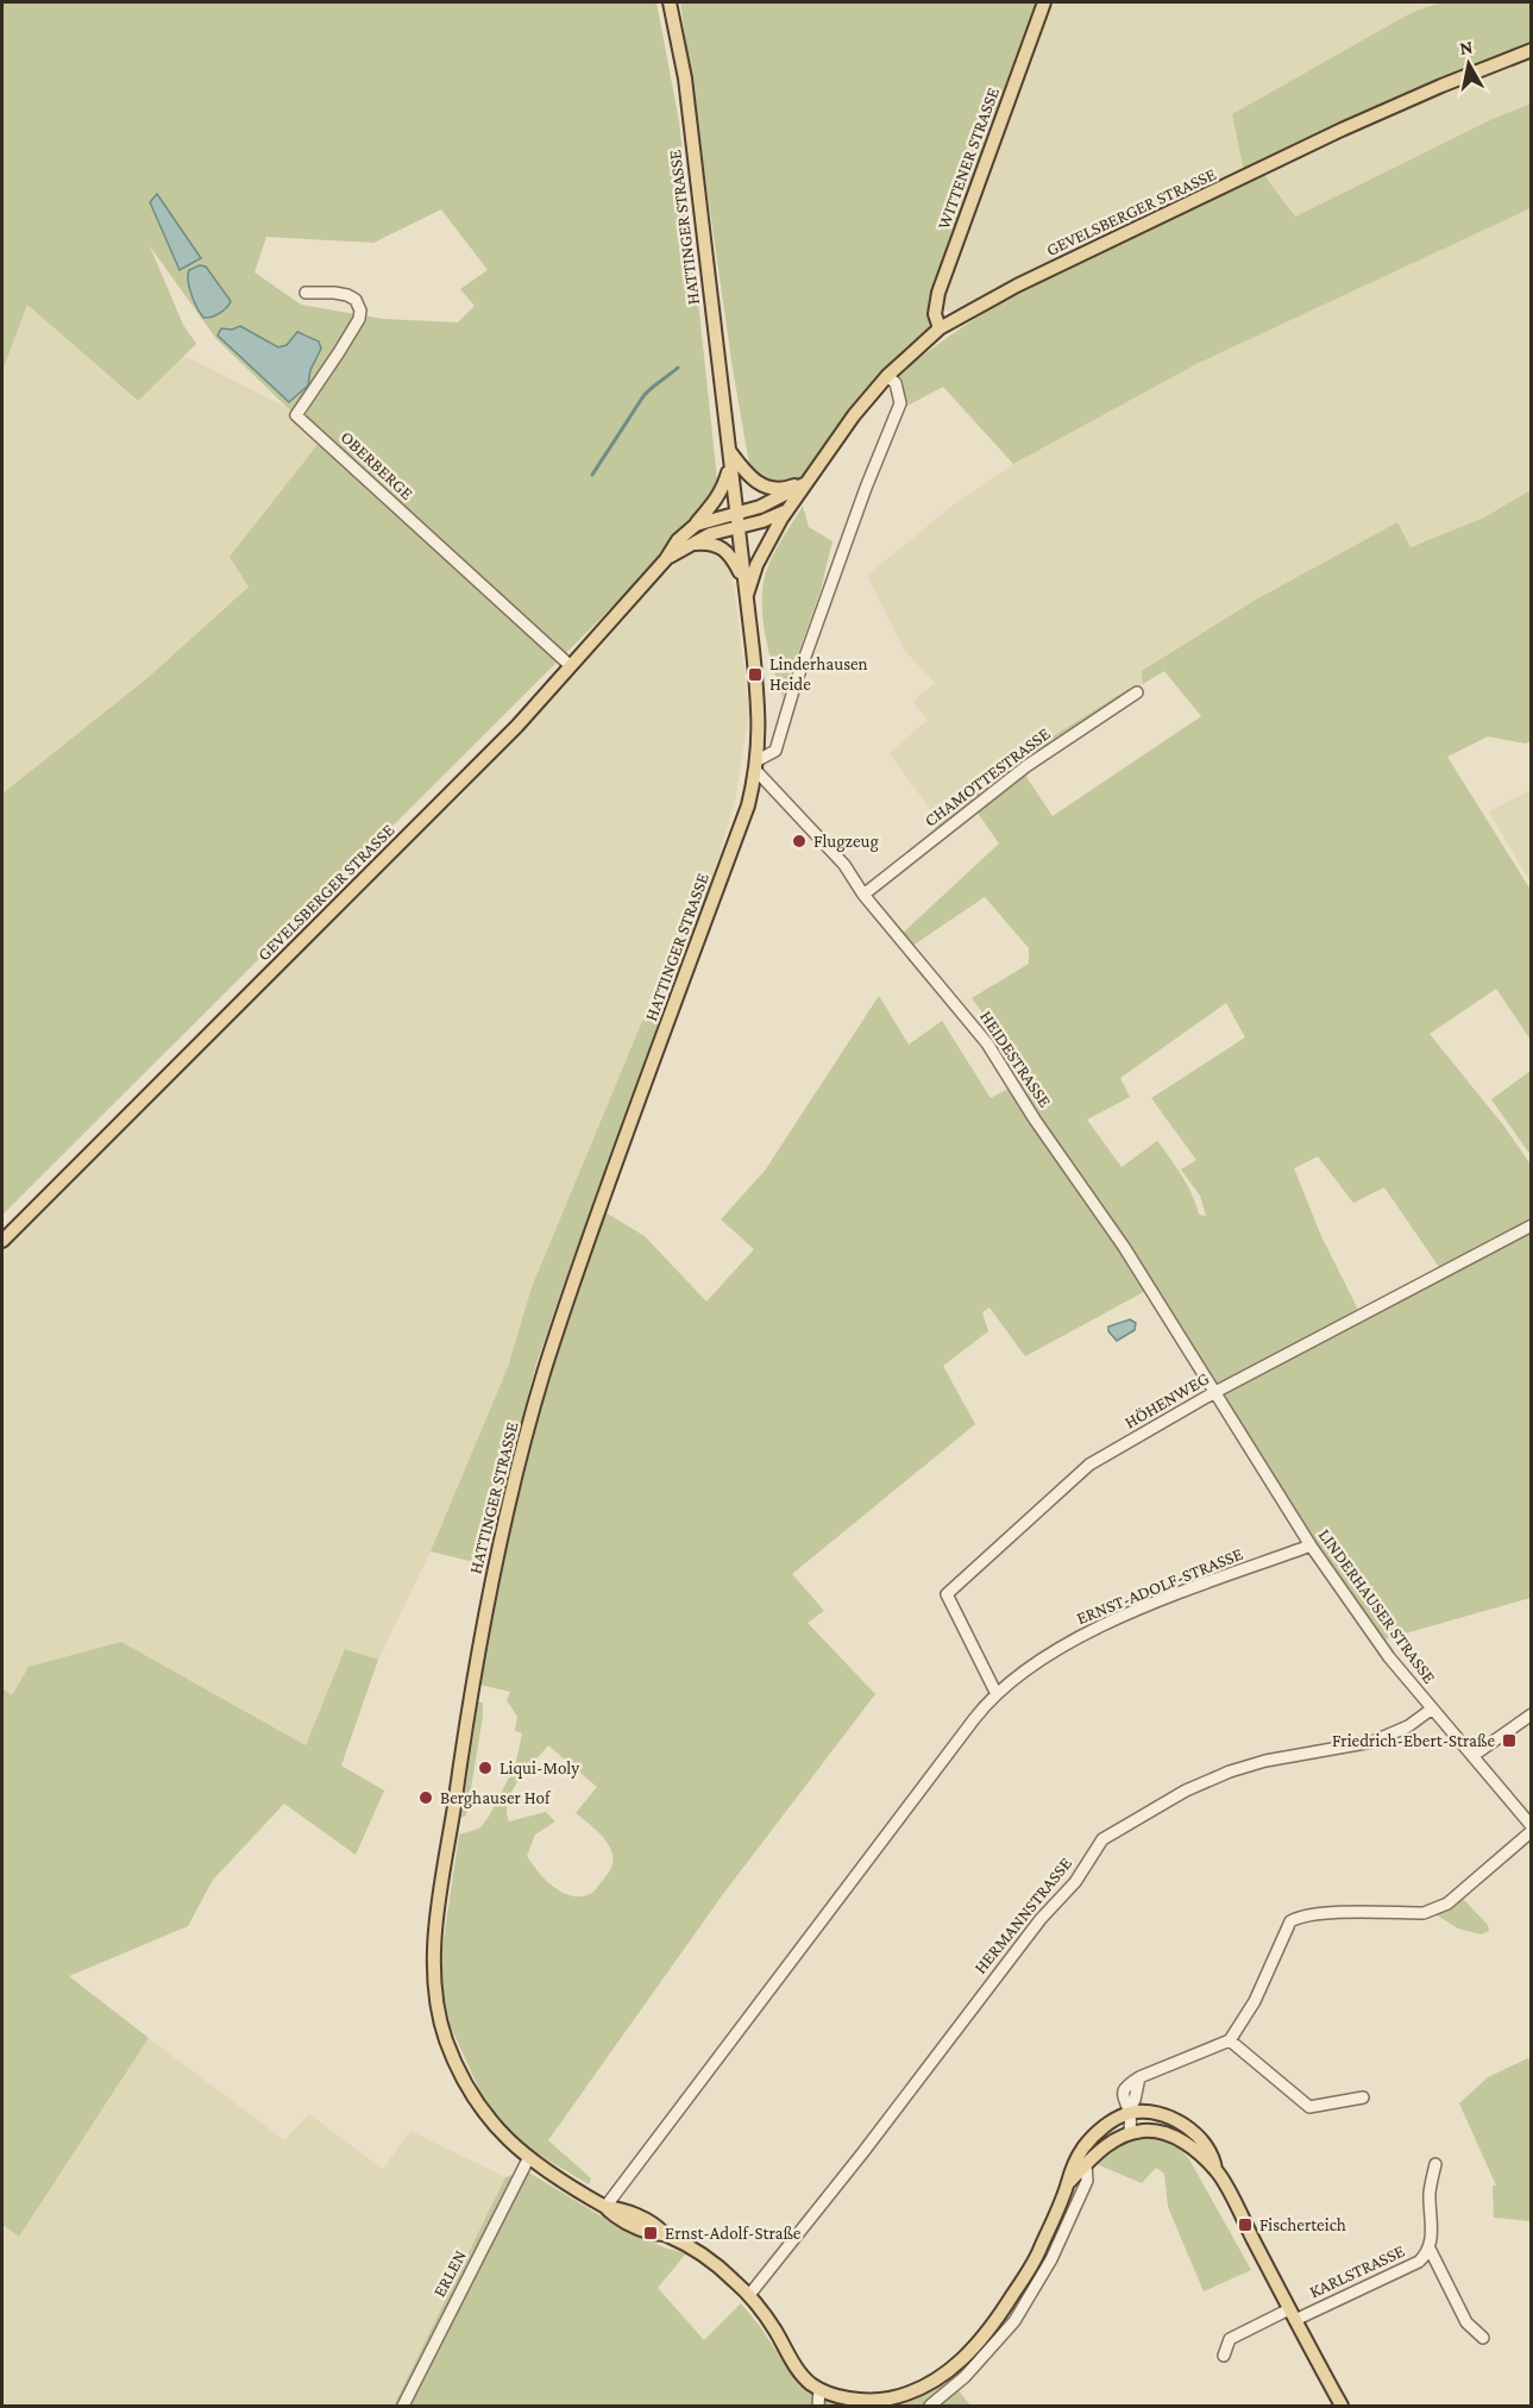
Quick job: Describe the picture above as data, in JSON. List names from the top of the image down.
{
  "streets": {
    "main road": ["WITTENER STRASSE", "GEVELSBERGER STRASSE", "HATTINGER STRASSE"],
    "street": [
      "OBERBERGE",
      "CHAMOTTESTRASSE",
      "HEIDESTRASSE",
      "HÖHENWEG",
      "ERNST-ADOLF-STRASSE",
      "LINDERHAUSER STRASSE",
      "HERMANNSTRASSE",
      "KARLSTRASSE",
      "ERLEN"
    ]
  },
  "crossings": [
    ["WITTENER STRASSE", "GEVELSBERGER STRASSE"],
    ["GEVELSBERGER STRASSE", "HATTINGER STRASSE"],
    ["GEVELSBERGER STRASSE", "OBERBERGE"],
    ["HATTINGER STRASSE", "HEIDESTRASSE"],
    ["HATTINGER STRASSE", "ERNST-ADOLF-STRASSE"],
    ["HATTINGER STRASSE", "HERMANNSTRASSE"],
    ["HATTINGER STRASSE", "ERLEN"],
    ["CHAMOTTESTRASSE", "HEIDESTRASSE"],
    ["HEIDESTRASSE", "HÖHENWEG"],
    ["HEIDESTRASSE", "LINDERHAUSER STRASSE"],
    ["HÖHENWEG", "ERNST-ADOLF-STRASSE"],
    ["HÖHENWEG", "LINDERHAUSER STRASSE"],
    ["ERNST-ADOLF-STRASSE", "LINDERHAUSER STRASSE"],
    ["LINDERHAUSER STRASSE", "HERMANNSTRASSE"]
  ],
  "places": {
    "transit": [
      "Linderhausen Heide",
      "Friedrich-Ebert-Straße",
      "Fischerteich",
      "Ernst-Adolf-Straße"
    ],
    "other": ["Flugzeug", "Liqui-Moly", "Berghauser Hof"]
  },
  "north": "top"
}
